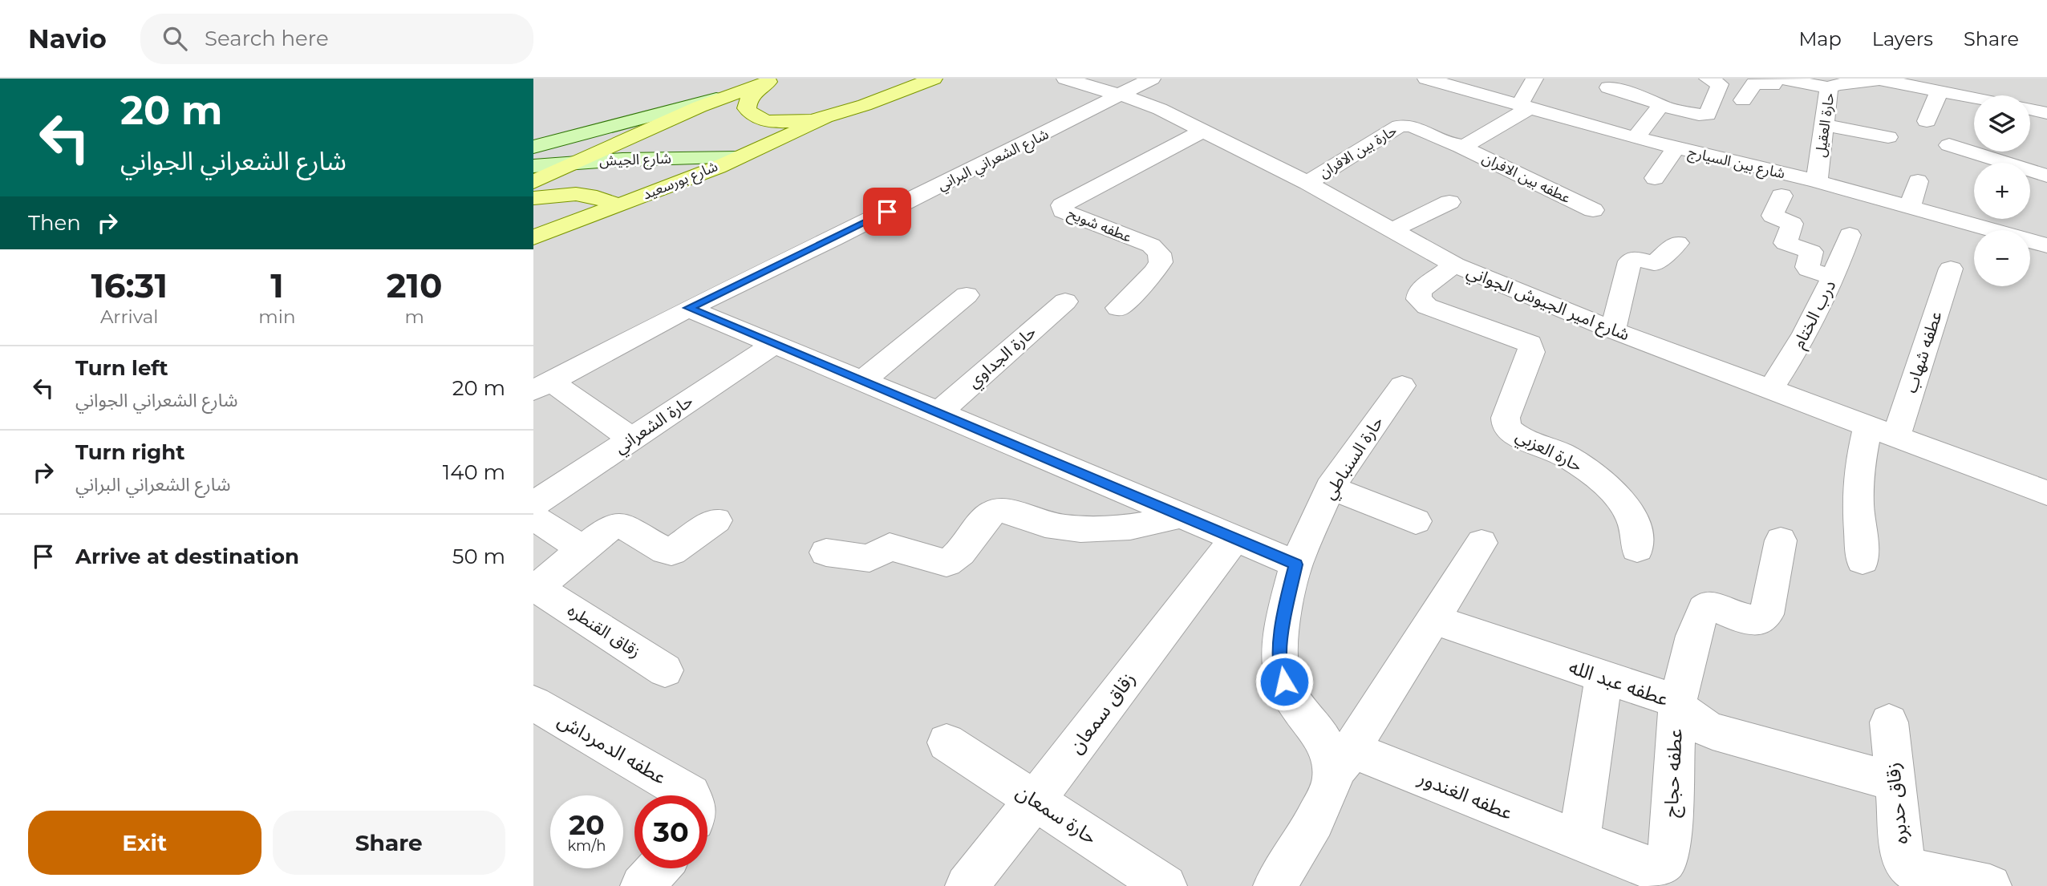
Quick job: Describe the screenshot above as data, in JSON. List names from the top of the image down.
{
  "streets": {
    "main road": ["شارع الجيش", "شارع بورسعيد"],
    "street": [
      "حارة العقيل",
      "حارة بين الافران",
      "شارع الشعراني البراني",
      "شارع بين السيارج",
      "عطفه بين الافران",
      "عطفه شويح",
      "شارع امير الجيوش الجواني",
      "درب الختام",
      "عطفه شهاب",
      "حارة الجداوي",
      "حارة الشعراني",
      "حارة العزبي",
      "حارة السنباطي",
      "زقاق القنطره",
      "عطفه عبد الله",
      "زقاق سمعان",
      "عطفه الدمرداش",
      "عطفه حجاج",
      "عطفه الغندور",
      "زقاق حدبره",
      "حارة سمعان"
    ]
  },
  "crossings": [
    ["حارة العقيل", "شارع بين السيارج"],
    ["حارة بين الافران", "عطفه بين الافران"],
    ["حارة بين الافران", "شارع امير الجيوش الجواني"],
    ["شارع الجيش", "شارع بورسعيد"],
    ["شارع الشعراني البراني", "شارع امير الجيوش الجواني"],
    ["عطفه شويح", "شارع امير الجيوش الجواني"],
    ["شارع امير الجيوش الجواني", "درب الختام"],
    ["شارع امير الجيوش الجواني", "عطفه شهاب"],
    ["شارع امير الجيوش الجواني", "حارة العزبي"],
    ["حارة السنباطي", "عطفه الغندور"],
    ["عطفه عبد الله", "عطفه حجاج"],
    ["عطفه عبد الله", "زقاق حدبره"],
    ["زقاق سمعان", "حارة سمعان"],
    ["عطفه حجاج", "عطفه الغندور"]
  ],
  "page": {
    "header": "Navio",
    "search": "Search here",
    "nav": ["Map", "Layers", "Share"],
    "turn": ["20 m", "شارع الشعراني الجواني"],
    "map_buttons": ["+", "−"],
    "then": "Then",
    "eta": [
      "16:31",
      "Arrival",
      "1",
      "min",
      "210",
      "m"
    ],
    "list": [
      {
        "name": "Turn left",
        "note": "شارع الشعراني الجواني",
        "value": "20 m"
      },
      {
        "name": "Turn right",
        "note": "شارع الشعراني البراني",
        "value": "140 m"
      },
      {
        "name": "Arrive at destination",
        "value": "50 m"
      }
    ],
    "speed": "20 km/h",
    "limit": "30",
    "buttons": ["Exit", "Share"]
  }
}
